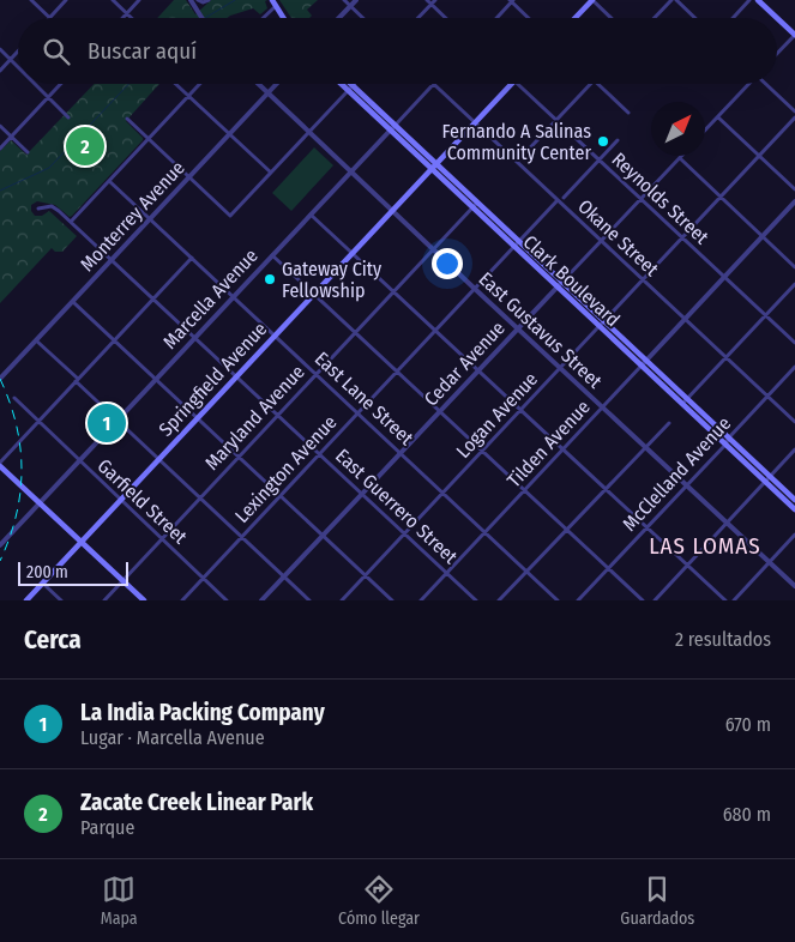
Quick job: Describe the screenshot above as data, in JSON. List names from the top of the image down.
{
  "streets": {
    "main road": ["Clark Boulevard", "Springfield Avenue"],
    "street": [
      "Reynolds Street",
      "Monterrey Avenue",
      "Okane Street",
      "Marcella Avenue",
      "East Gustavus Street",
      "Cedar Avenue",
      "East Lane Street",
      "Logan Avenue",
      "Maryland Avenue",
      "Tilden Avenue",
      "Lexington Avenue",
      "McClelland Avenue",
      "Garfield Street",
      "East Guerrero Street"
    ]
  },
  "crossings": [
    ["Reynolds Street", "Cedar Avenue"],
    ["Reynolds Street", "Logan Avenue"],
    ["Reynolds Street", "Tilden Avenue"],
    ["Monterrey Avenue", "East Gustavus Street"],
    ["Monterrey Avenue", "East Lane Street"],
    ["Monterrey Avenue", "East Guerrero Street"],
    ["Okane Street", "Marcella Avenue"],
    ["Okane Street", "Cedar Avenue"],
    ["Okane Street", "Springfield Avenue"],
    ["Okane Street", "Logan Avenue"],
    ["Okane Street", "Tilden Avenue"],
    ["Okane Street", "Lexington Avenue"],
    ["Okane Street", "McClelland Avenue"],
    ["Clark Boulevard", "Marcella Avenue"],
    ["Clark Boulevard", "Cedar Avenue"],
    ["Clark Boulevard", "Springfield Avenue"],
    ["Clark Boulevard", "Logan Avenue"],
    ["Clark Boulevard", "Maryland Avenue"],
    ["Clark Boulevard", "Tilden Avenue"],
    ["Clark Boulevard", "Lexington Avenue"],
    ["Clark Boulevard", "McClelland Avenue"],
    ["Marcella Avenue", "East Gustavus Street"],
    ["Marcella Avenue", "East Lane Street"],
    ["Marcella Avenue", "Garfield Street"],
    ["Marcella Avenue", "East Guerrero Street"],
    ["East Gustavus Street", "Cedar Avenue"],
    ["East Gustavus Street", "Springfield Avenue"],
    ["East Gustavus Street", "Logan Avenue"],
    ["East Gustavus Street", "Maryland Avenue"],
    ["East Gustavus Street", "Tilden Avenue"],
    ["East Gustavus Street", "Lexington Avenue"],
    ["East Gustavus Street", "McClelland Avenue"],
    ["Cedar Avenue", "East Lane Street"],
    ["Cedar Avenue", "East Guerrero Street"],
    ["Springfield Avenue", "East Lane Street"],
    ["Springfield Avenue", "Garfield Street"],
    ["Springfield Avenue", "East Guerrero Street"],
    ["East Lane Street", "Logan Avenue"],
    ["East Lane Street", "Maryland Avenue"],
    ["East Lane Street", "Tilden Avenue"],
    ["East Lane Street", "Lexington Avenue"],
    ["Logan Avenue", "East Guerrero Street"],
    ["Maryland Avenue", "Garfield Street"],
    ["Maryland Avenue", "East Guerrero Street"],
    ["Tilden Avenue", "East Guerrero Street"],
    ["Lexington Avenue", "Garfield Street"],
    ["Lexington Avenue", "East Guerrero Street"]
  ],
  "districts": ["LAS LOMAS"],
  "places": ["Fernando A Salinas Community Center", "Gateway City Fellowship"],
  "scale_bar": "200 m",
  "north": "top right",
  "page": {
    "search": "Buscar aquí",
    "pins": ["2", "1"],
    "scale": "200 m",
    "heading": ["Cerca", "2 resultados"],
    "list": [
      {
        "mark": "1",
        "name": "La India Packing Company",
        "note": "Lugar · Marcella Avenue",
        "value": "670 m"
      },
      {
        "mark": "2",
        "name": "Zacate Creek Linear Park",
        "note": "Parque",
        "value": "680 m"
      }
    ],
    "nav": ["Mapa", "Cómo llegar", "Guardados"]
  }
}
